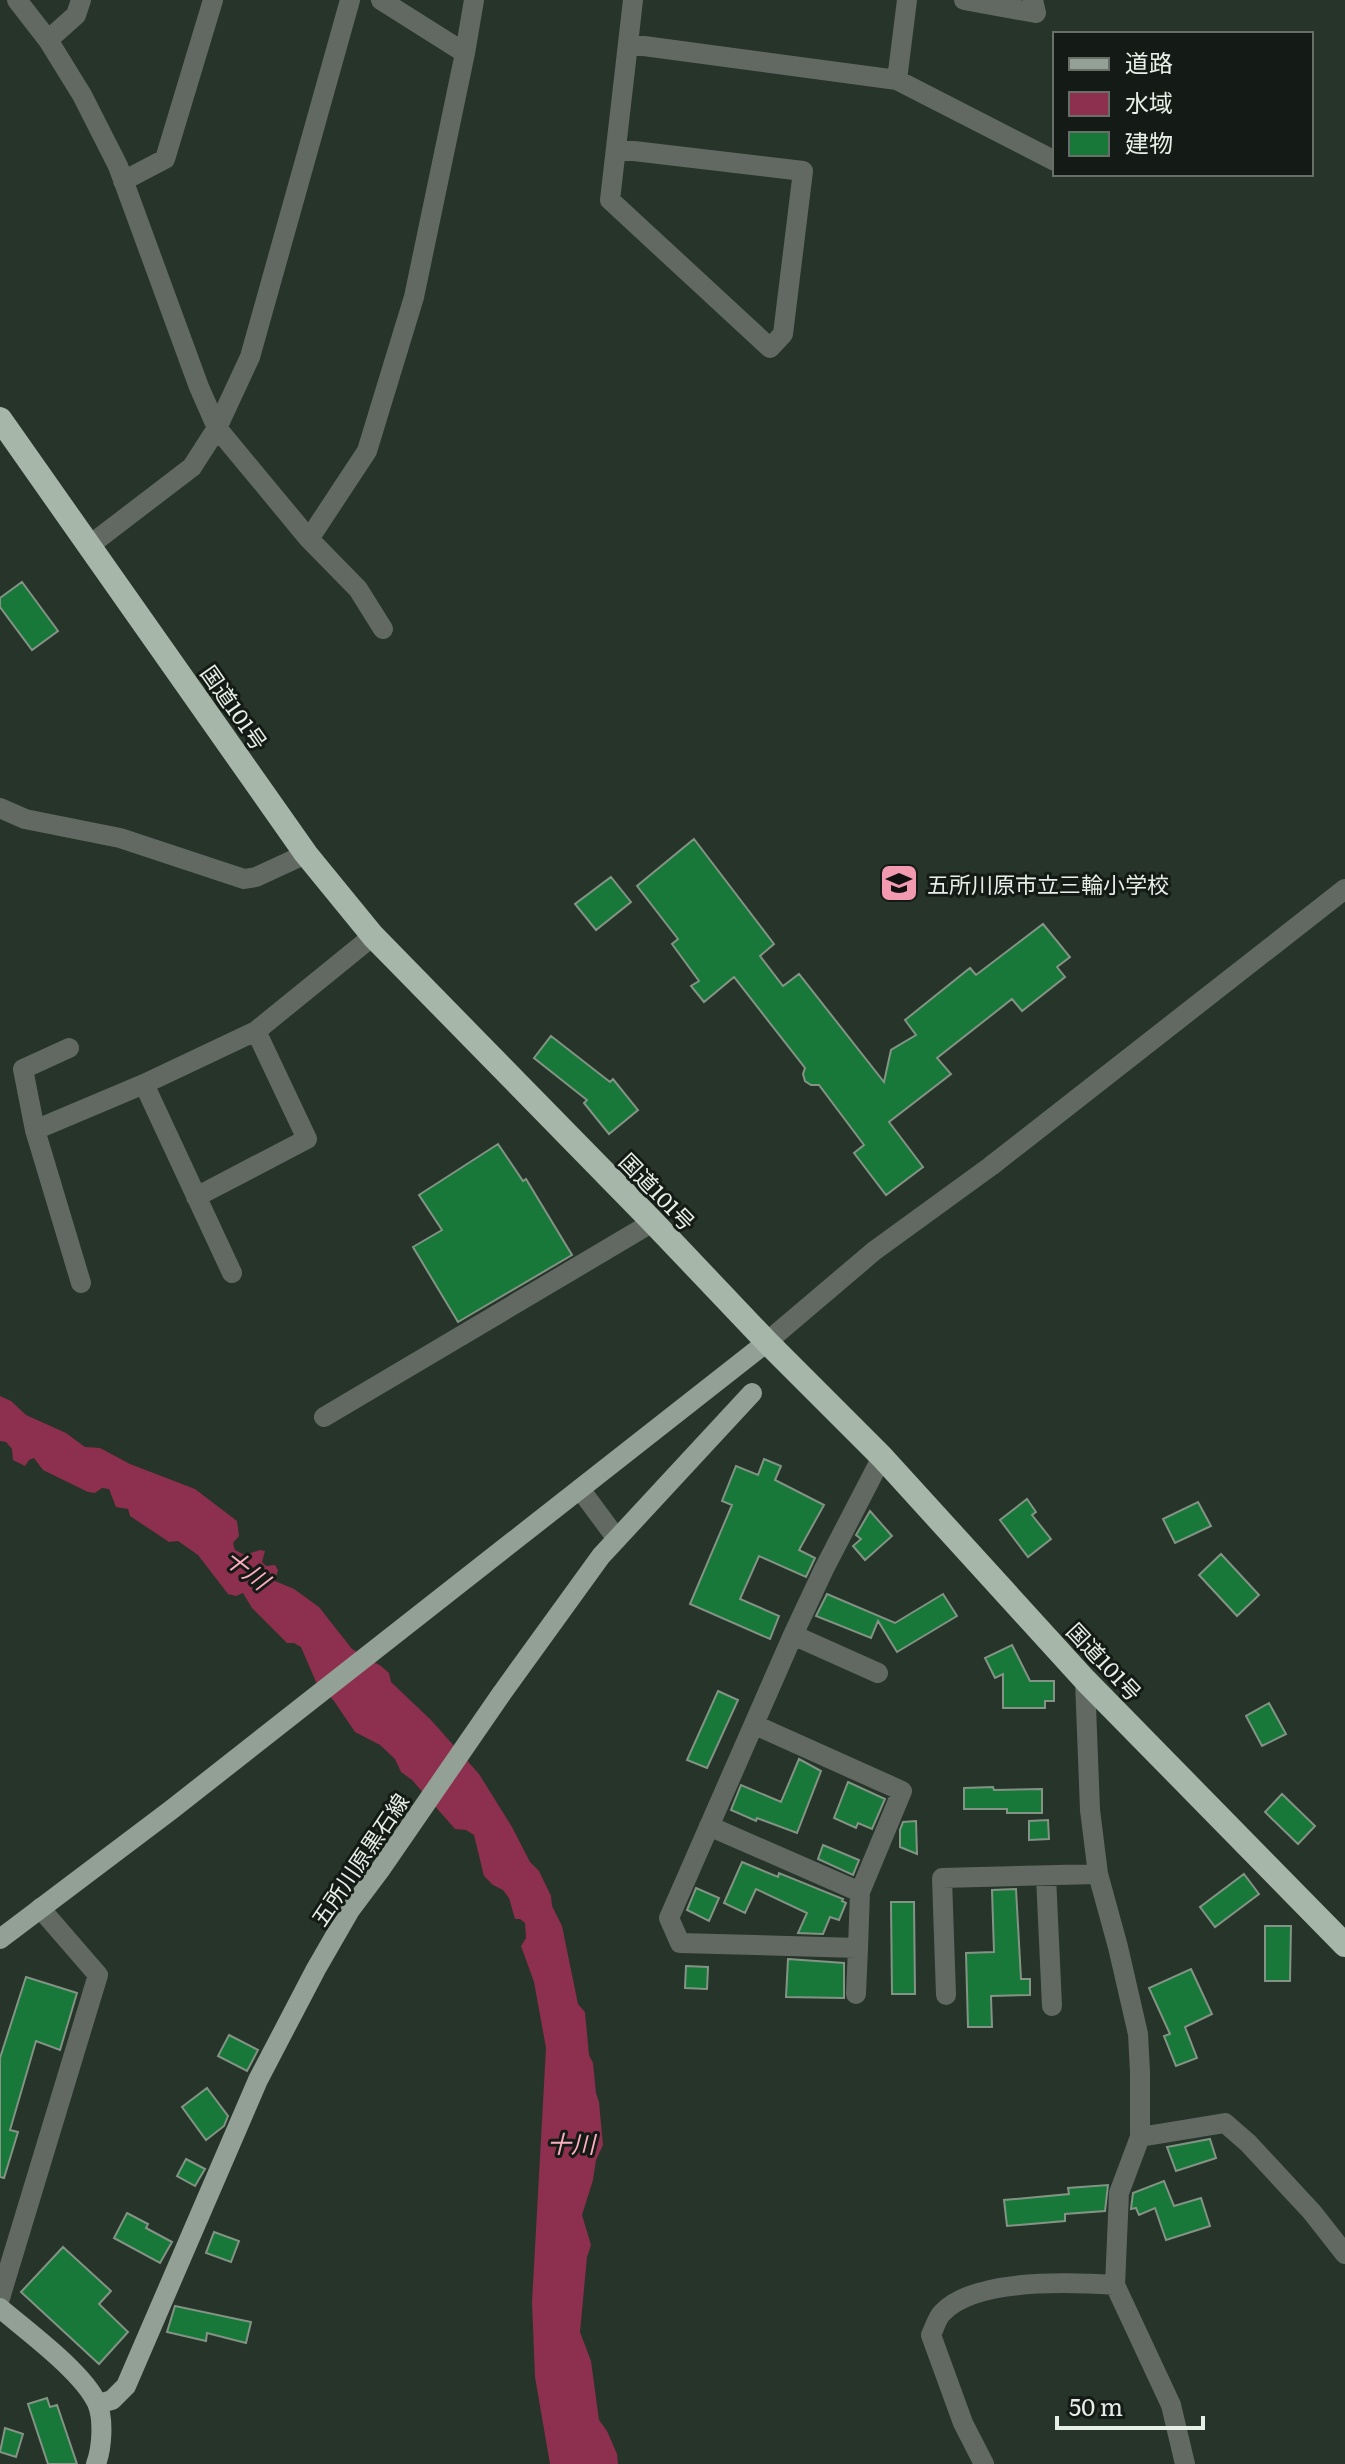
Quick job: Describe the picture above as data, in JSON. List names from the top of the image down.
{
  "streets": {
    "highway": ["国道101号"],
    "main road": ["五所川原黒石線"]
  },
  "water": ["十川"],
  "places": {
    "school or university": ["五所川原市立三輪小学校"]
  },
  "legend": ["道路", "水域", "建物"],
  "scale_bar": "50 m"
}
